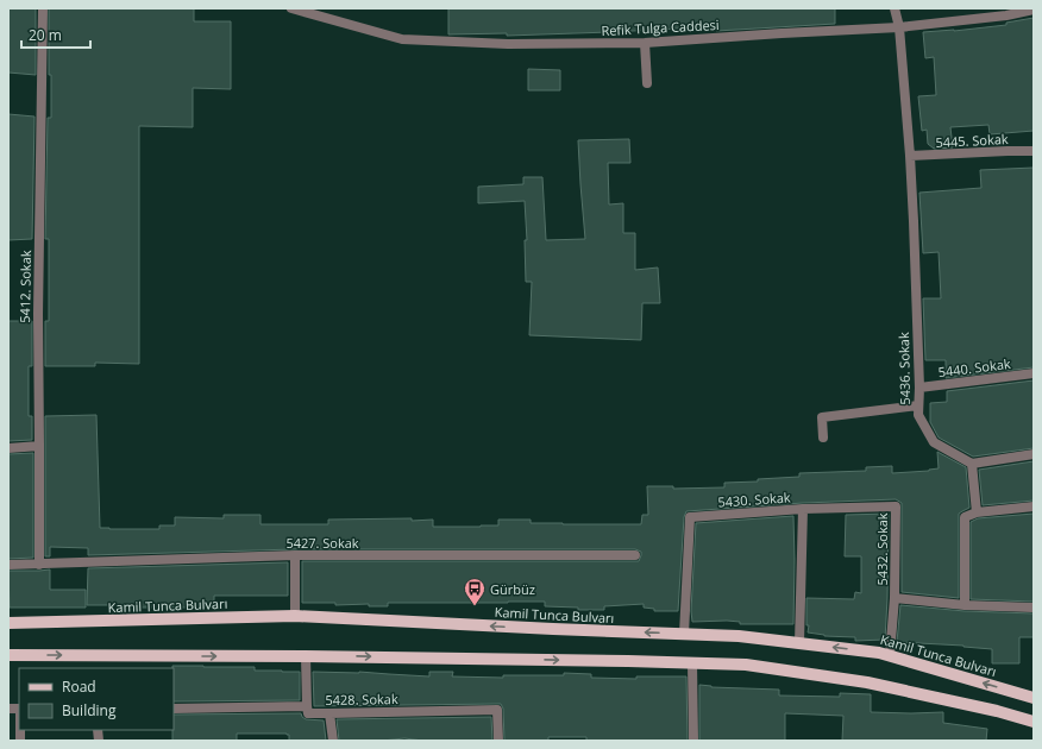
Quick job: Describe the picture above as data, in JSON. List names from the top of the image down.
{
  "streets": {
    "main road": ["Kamil Tunca Bulvarı"],
    "street": [
      "Refik Tulga Caddesi",
      "5445. Sokak",
      "5412. Sokak",
      "5440. Sokak",
      "5436. Sokak",
      "5430. Sokak",
      "5427. Sokak",
      "5432. Sokak",
      "5428. Sokak"
    ]
  },
  "crossings": [
    ["Refik Tulga Caddesi", "5436. Sokak"],
    ["5445. Sokak", "5436. Sokak"],
    ["5412. Sokak", "5427. Sokak"],
    ["5440. Sokak", "5436. Sokak"],
    ["5430. Sokak", "5432. Sokak"],
    ["5430. Sokak", "Kamil Tunca Bulvarı"]
  ],
  "places": {
    "bus stop": ["Gürbüz"]
  },
  "legend": ["Road", "Building"],
  "scale_bar": "20 m"
}
